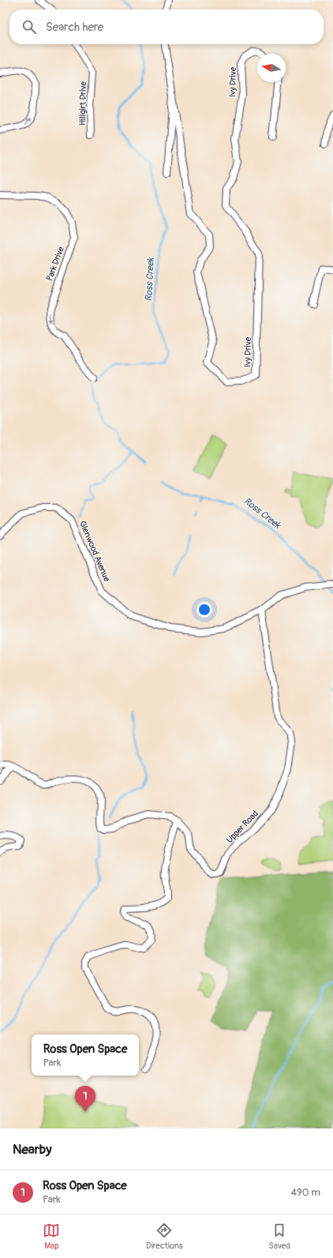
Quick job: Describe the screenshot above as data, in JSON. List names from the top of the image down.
{
  "streets": {
    "street": [
      "Ivy Drive",
      "Hillgirt Drive",
      "Park Drive",
      "Glenwood Avenue",
      "Upper Road"
    ]
  },
  "crossings": [
    ["Glenwood Avenue", "Upper Road"]
  ],
  "water": ["Ross Creek"],
  "north": "left",
  "page": {
    "search": "Search here",
    "popup": ["Ross Open Space", "Park"],
    "pins": "1",
    "heading": "Nearby",
    "list": [
      {
        "mark": "1",
        "name": "Ross Open Space",
        "note": "Park",
        "value": "490 m"
      }
    ],
    "nav": ["Map", "Directions", "Saved"]
  }
}
